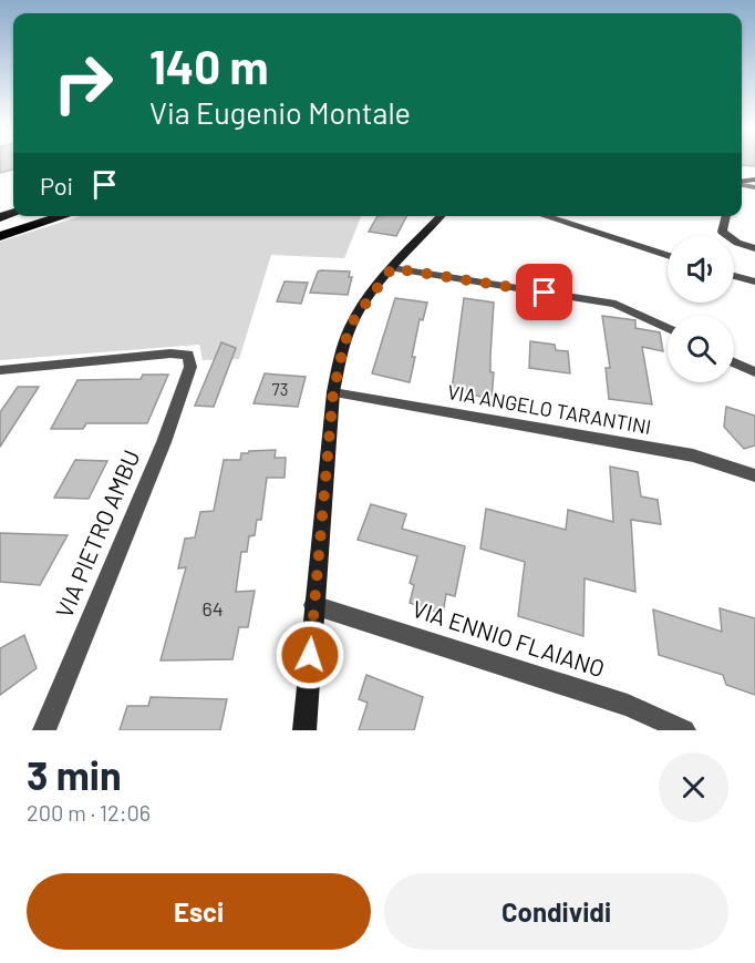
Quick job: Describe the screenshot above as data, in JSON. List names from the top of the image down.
{
  "streets": {
    "street": ["VIA ANGELO TARANTINI", "VIA PIETRO AMBU", "VIA ENNIO FLAIANO"]
  },
  "house_numbers": ["73", "64"],
  "page": {
    "turn": ["140 m", "Via Eugenio Montale"],
    "then": "Poi",
    "heading": ["3 min", "200 m · 12:06"],
    "buttons": ["Esci", "Condividi"]
  }
}
